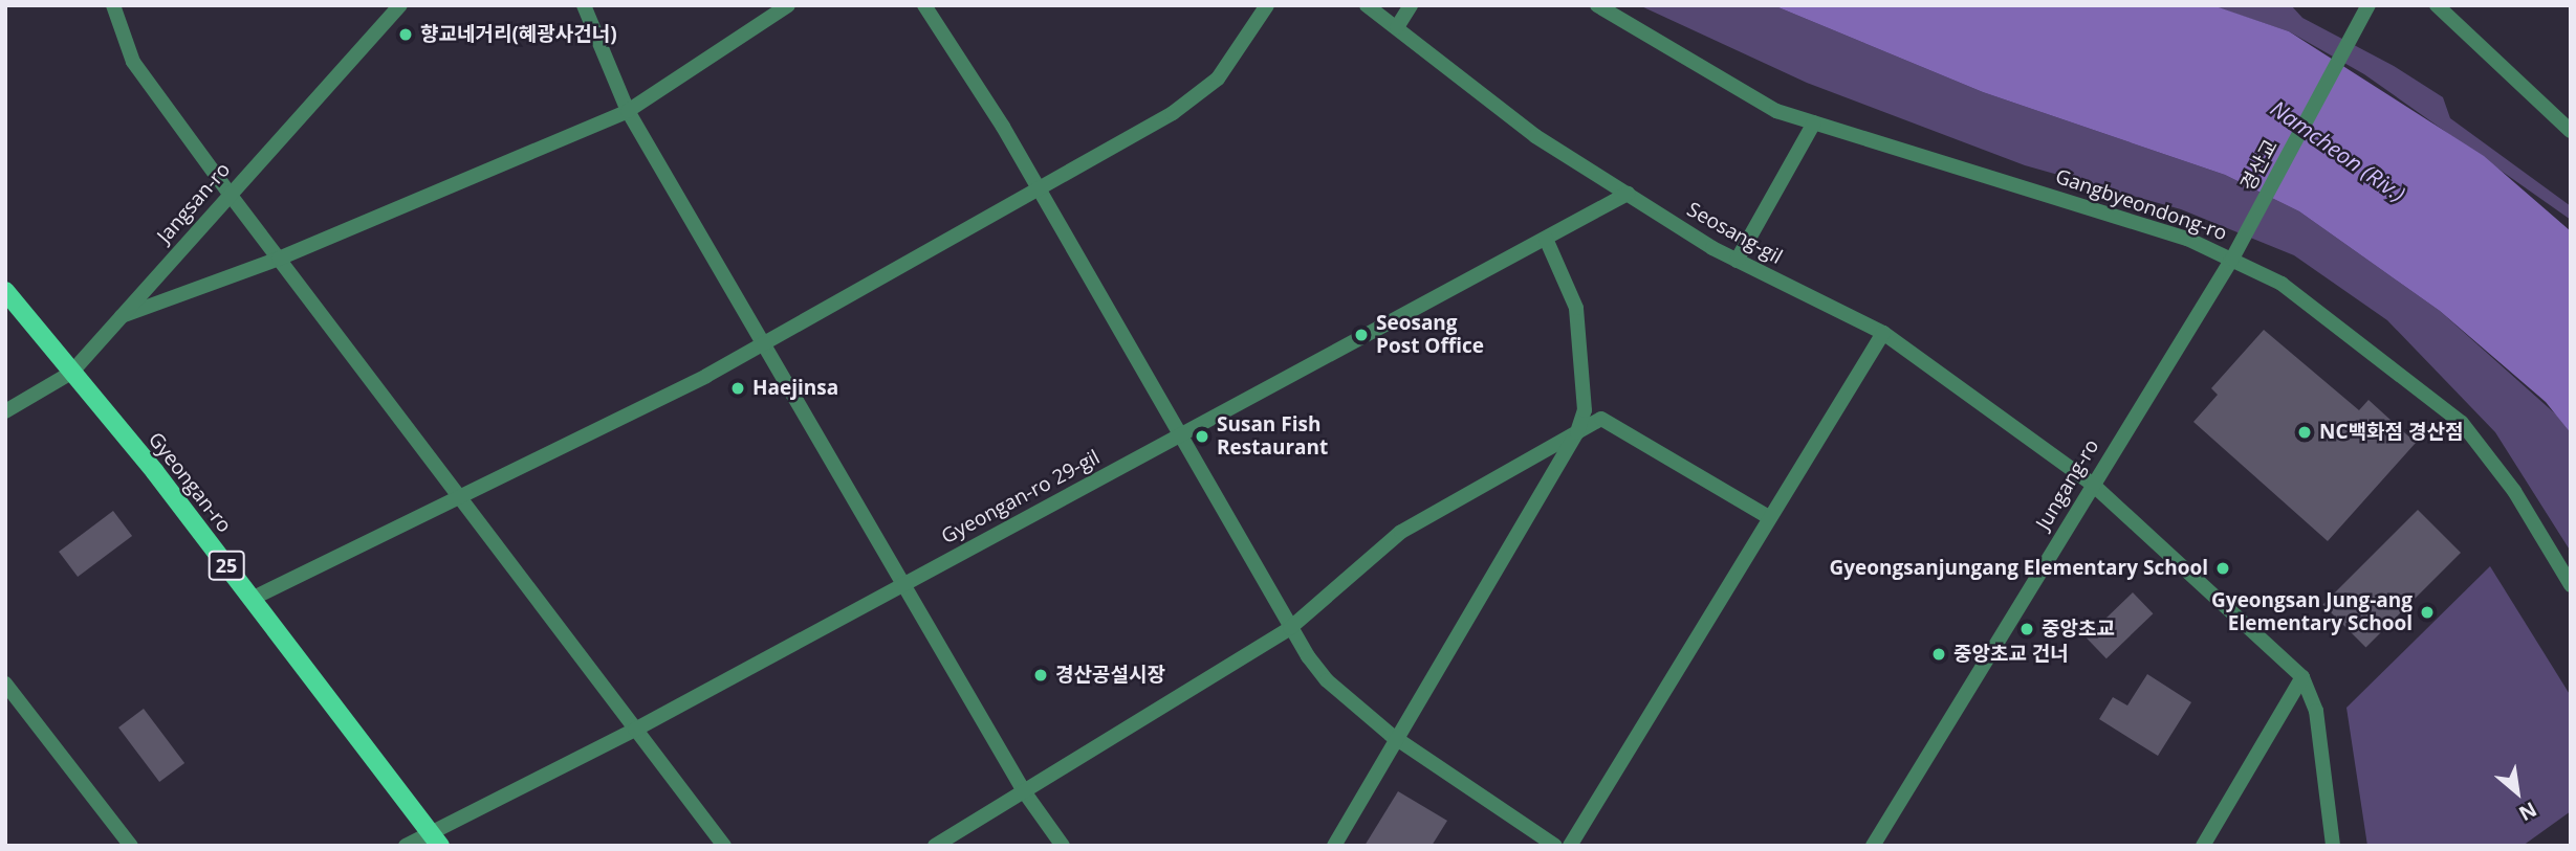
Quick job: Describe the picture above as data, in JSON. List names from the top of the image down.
{
  "streets": {
    "main road": ["Gyeongan-ro", "25"],
    "street": [
      "경산교",
      "Jangsan-ro",
      "Gangbyeondong-ro",
      "Seosang-gil",
      "Jungang-ro",
      "Gyeongan-ro 29-gil"
    ]
  },
  "crossings": [
    ["경산교", "Gangbyeondong-ro"],
    ["경산교", "Jungang-ro"],
    ["Jangsan-ro", "Gyeongan-ro"],
    ["Gangbyeondong-ro", "Jungang-ro"],
    ["Seosang-gil", "Jungang-ro"],
    ["Seosang-gil", "Gyeongan-ro 29-gil"],
    ["Gyeongan-ro", "Gyeongan-ro 29-gil"]
  ],
  "water": ["Namcheon (Riv.)"],
  "places": [
    "향교네거리(혜광사건너)",
    "Seosang Post Office",
    "Haejinsa",
    "NC백화점 경산점",
    "Susan Fish Restaurant",
    "Gyeongsanjungang Elementary School",
    "Gyeongsan Jung-ang Elementary School",
    "중앙초교",
    "중앙초교 건너",
    "경산공설시장"
  ],
  "north": "bottom right"
}
